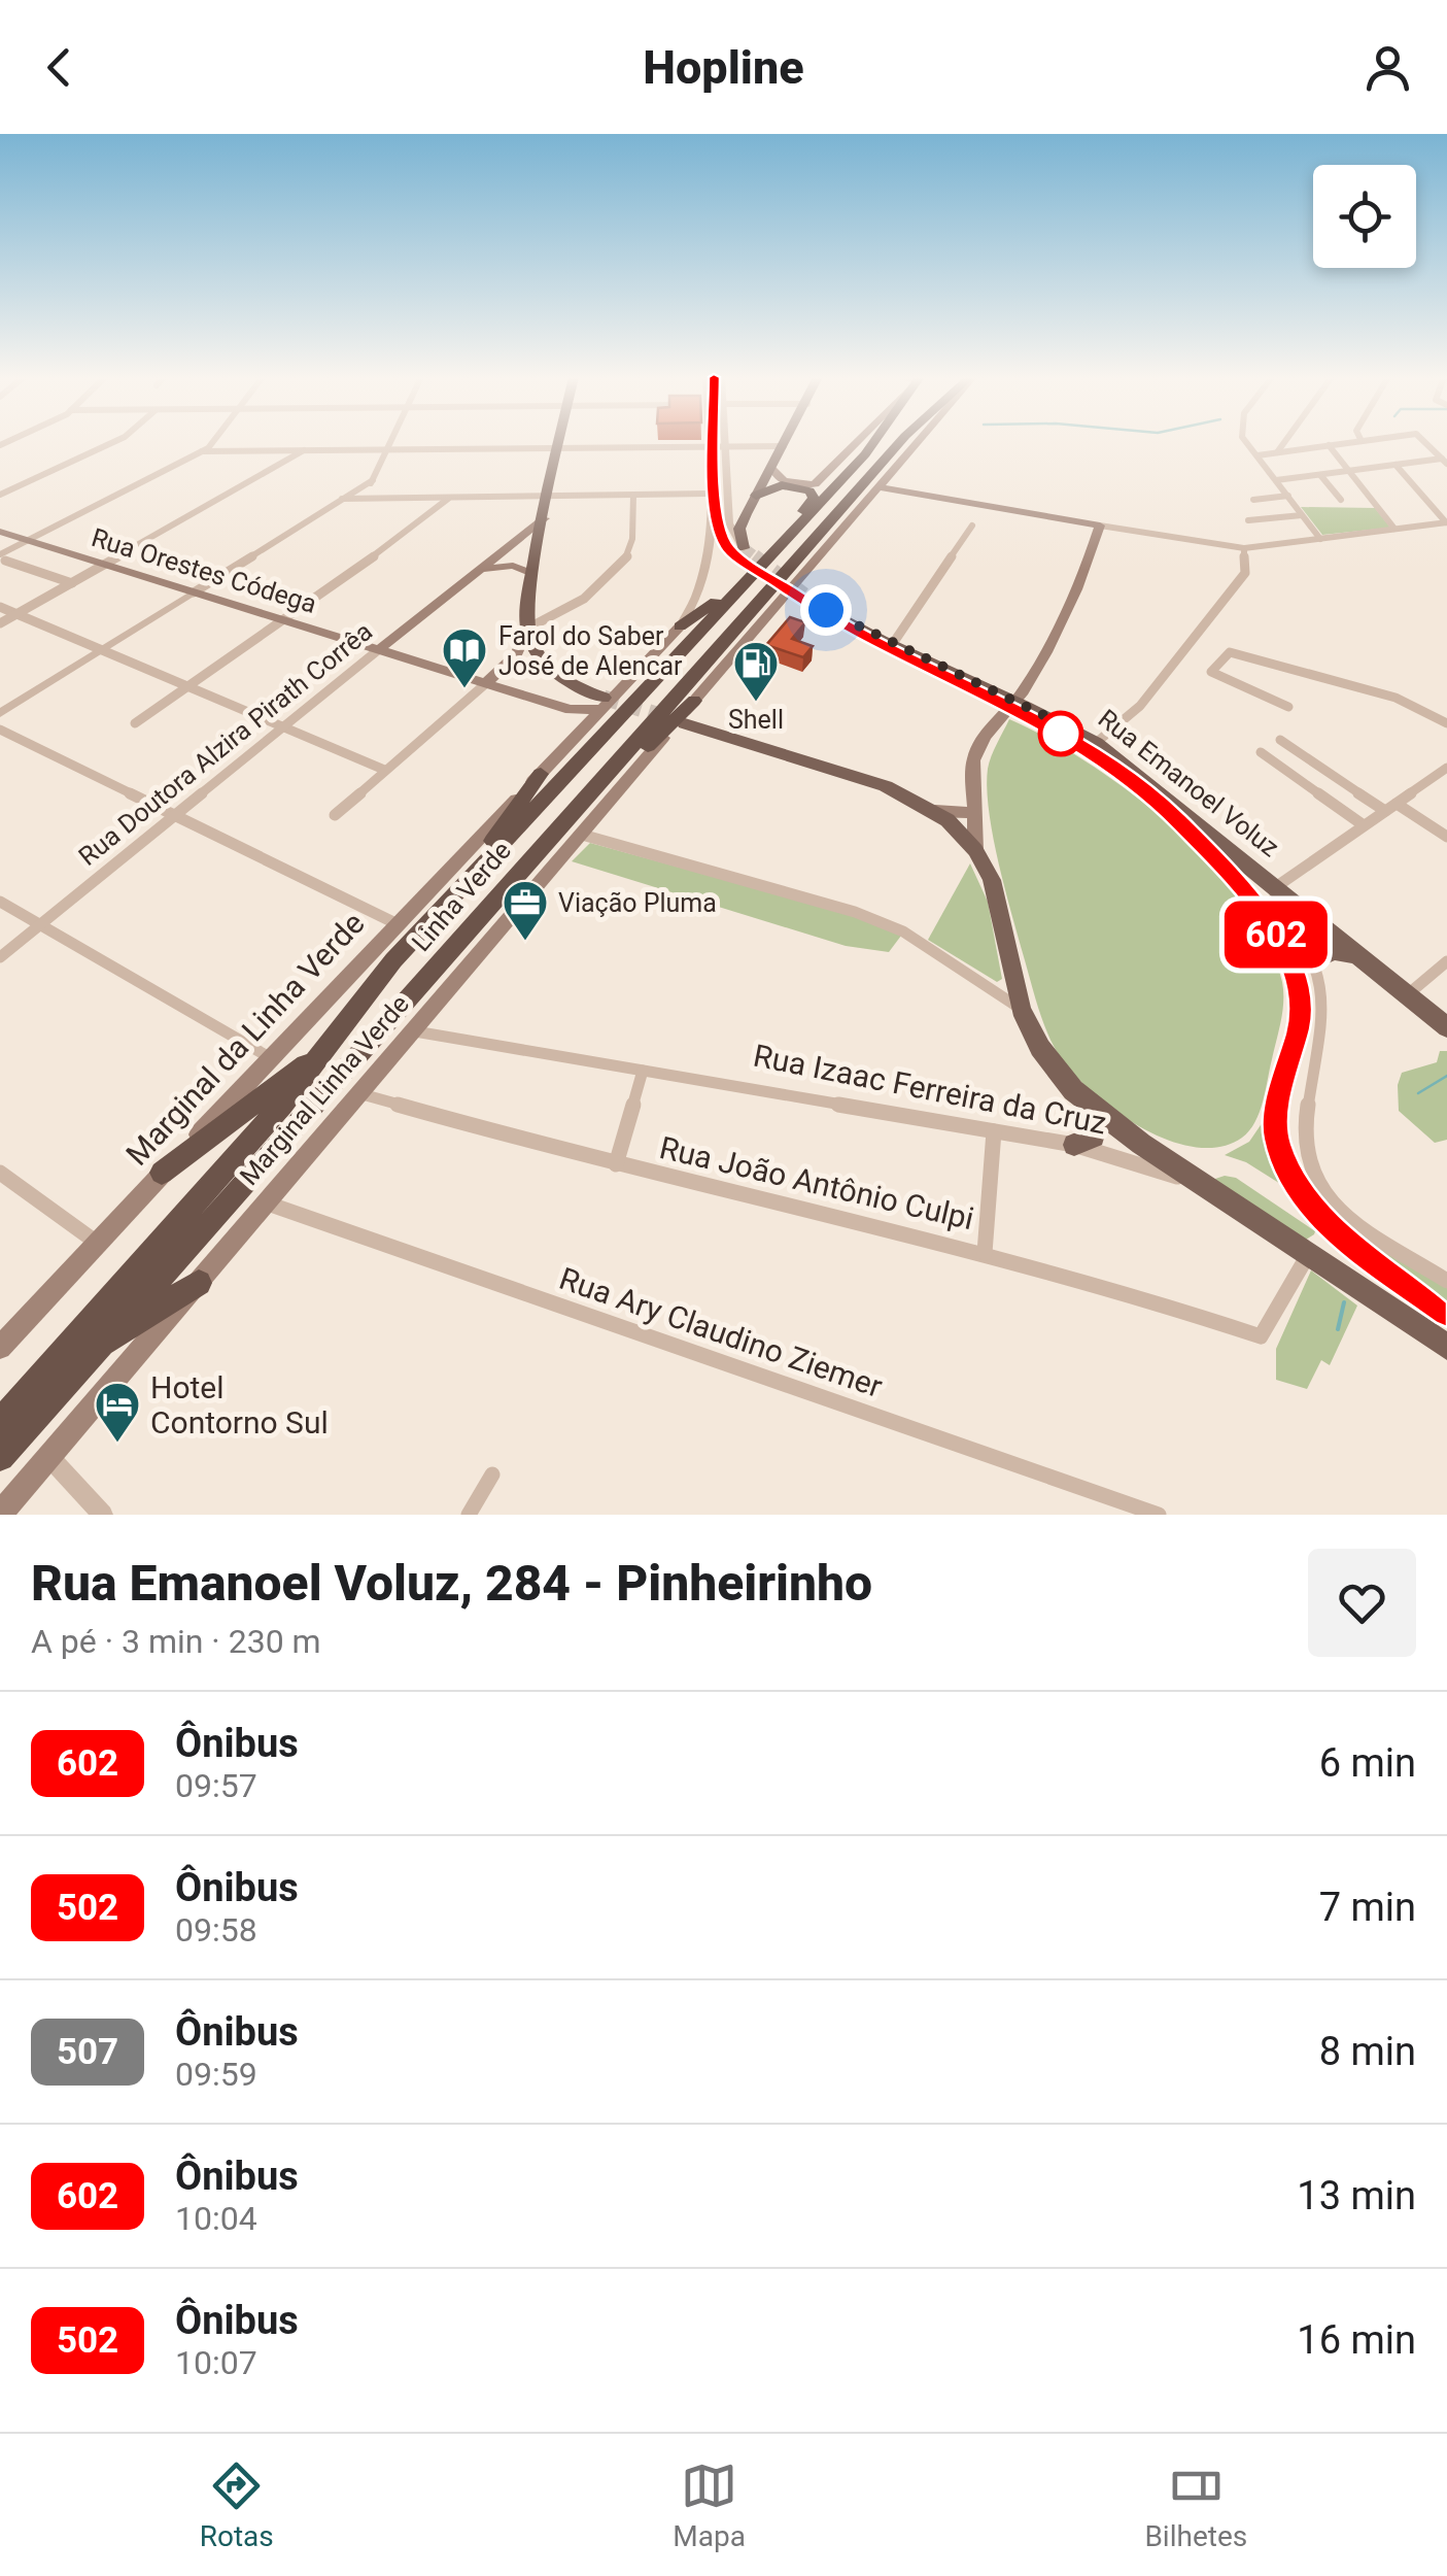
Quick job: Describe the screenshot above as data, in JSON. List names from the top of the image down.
{
  "streets": {
    "highway": ["Linha Verde"],
    "main road": [
      "Rua Orestes Códega",
      "Rua Doutora Alzira Pirath Corrêa",
      "Rua Emanoel Voluz",
      "Marginal da Linha Verde",
      "Rua Izaac Ferreira da Cruz",
      "Marginal Linha Verde"
    ],
    "street": ["Rua João Antônio Culpi", "Rua Ary Claudino Ziemer"]
  },
  "crossings": [
    ["Rua Orestes Códega", "Rua Doutora Alzira Pirath Corrêa"],
    ["Rua Izaac Ferreira da Cruz", "Marginal Linha Verde"],
    ["Rua Izaac Ferreira da Cruz", "Rua João Antônio Culpi"],
    ["Marginal Linha Verde", "Rua João Antônio Culpi"],
    ["Marginal Linha Verde", "Rua Ary Claudino Ziemer"]
  ],
  "places": {
    "library": ["Farol do Saber José de Alencar"],
    "fuel station": ["Shell"],
    "office": ["Viação Pluma"],
    "hotel": ["Hotel Contorno Sul"]
  },
  "lines": ["bus line 602"],
  "page": {
    "header": "Hopline",
    "on_map": "602",
    "heading": ["Rua Emanoel Voluz, 284 - Pinheirinho", "A pé · 3 min · 230 m"],
    "list": [
      {
        "mark": "602",
        "name": "Ônibus",
        "note": "09:57",
        "value": "6 min"
      },
      {
        "mark": "502",
        "name": "Ônibus",
        "note": "09:58",
        "value": "7 min"
      },
      {
        "mark": "507",
        "name": "Ônibus",
        "note": "09:59",
        "value": "8 min"
      },
      {
        "mark": "602",
        "name": "Ônibus",
        "note": "10:04",
        "value": "13 min"
      },
      {
        "mark": "502",
        "name": "Ônibus",
        "note": "10:07",
        "value": "16 min"
      }
    ],
    "tabs": ["Rotas", "Mapa", "Bilhetes"]
  }
}
